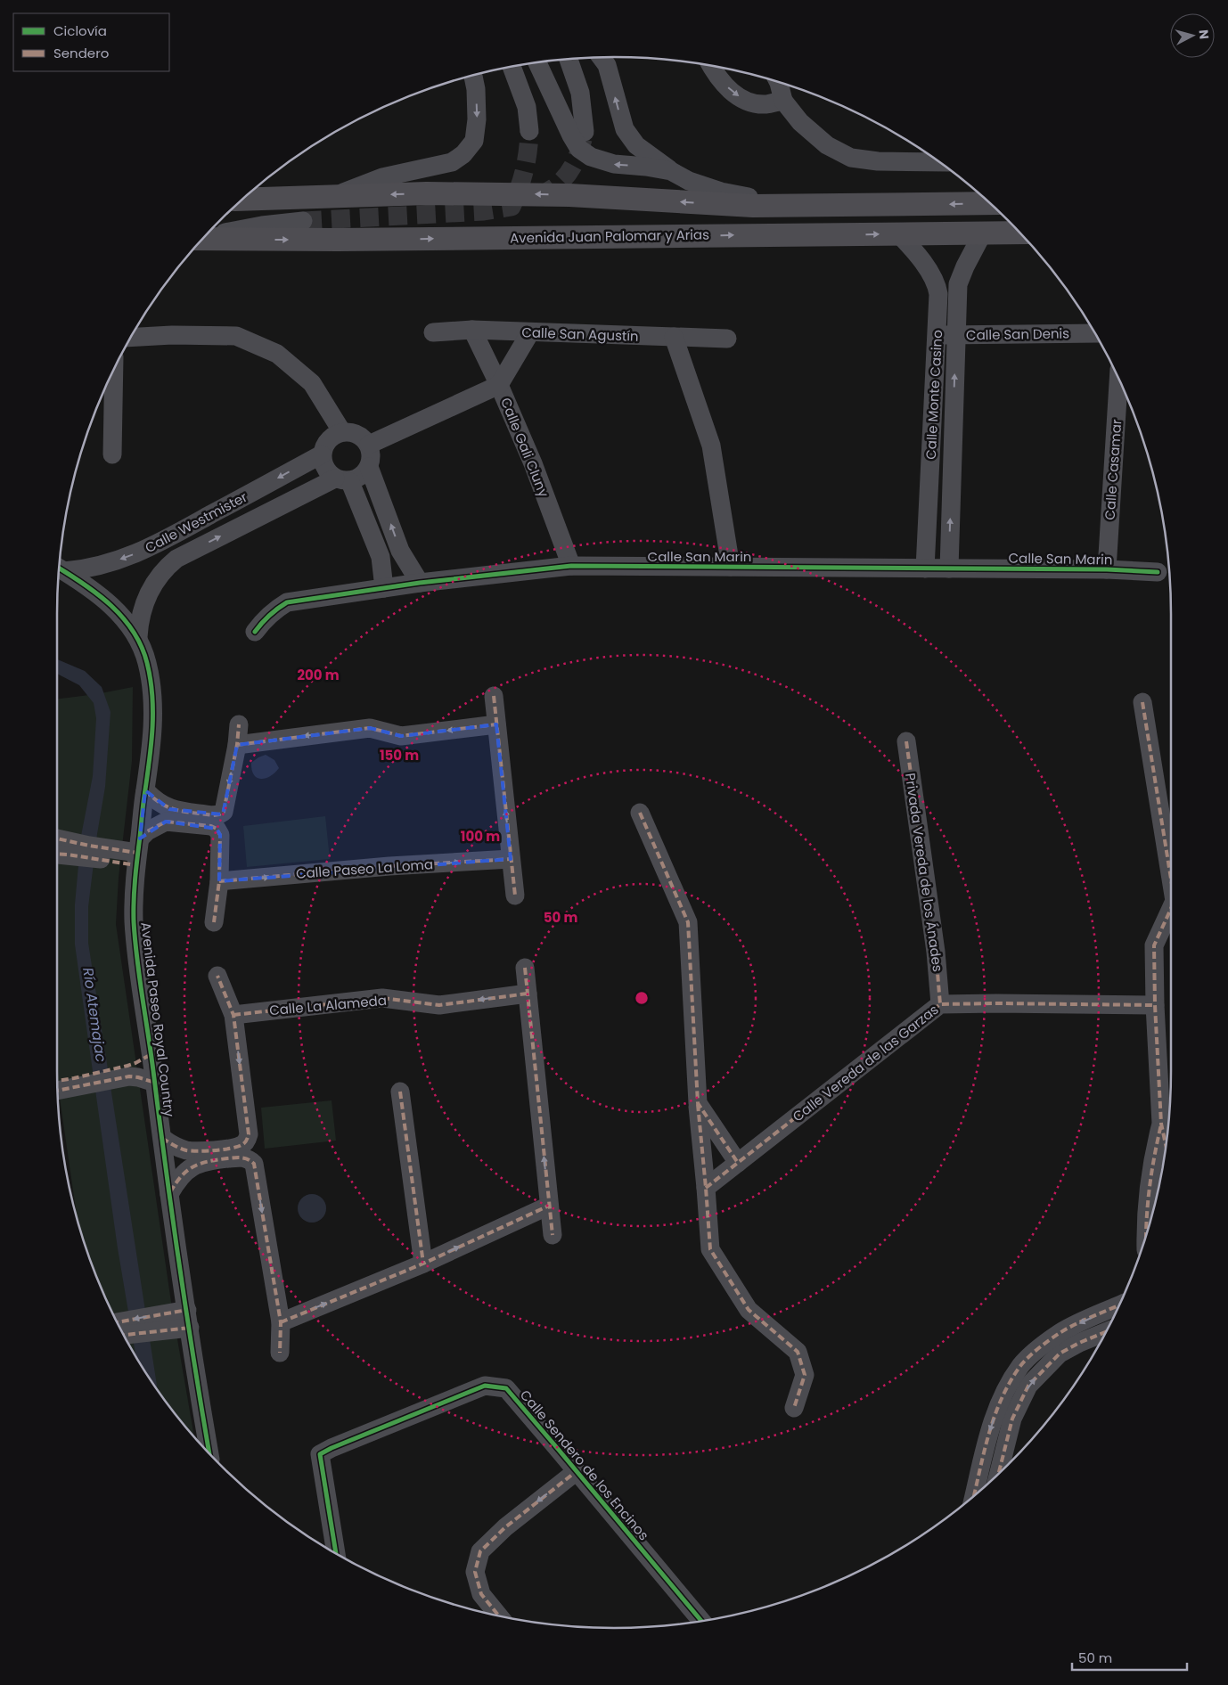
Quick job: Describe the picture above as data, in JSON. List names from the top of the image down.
{
  "streets": {
    "main road": ["Avenida Juan Palomar y Arias"],
    "street": [
      "Calle San Agustín",
      "Calle San Denis",
      "Calle Monte Casino",
      "Calle Gali Cluny",
      "Calle Casamar",
      "Calle Westmister",
      "Calle San Marin",
      "Calle Paseo La Loma",
      "Privada Vereda de los Ánades",
      "Calle La Alameda",
      "Avenida Paseo Royal Country",
      "Calle Vereda de las Garzas",
      "Calle Sendero de los Encinos"
    ]
  },
  "crossings": [
    ["Avenida Juan Palomar y Arias", "Calle Monte Casino"],
    ["Calle San Agustín", "Calle Gali Cluny"],
    ["Calle San Denis", "Calle Monte Casino"],
    ["Calle Monte Casino", "Calle San Marin"],
    ["Calle Gali Cluny", "Calle San Marin"],
    ["Calle Casamar", "Calle San Marin"],
    ["Calle Westmister", "Avenida Paseo Royal Country"],
    ["Privada Vereda de los Ánades", "Calle Vereda de las Garzas"]
  ],
  "one_way": ["Calle La Alameda"],
  "water": ["Río Atemajac"],
  "legend": ["Ciclovía", "Sendero"],
  "scale_bar": "50 m",
  "north": "right",
  "rings": [
    "200 m",
    "150 m",
    "100 m",
    "50 m"
  ]
}
